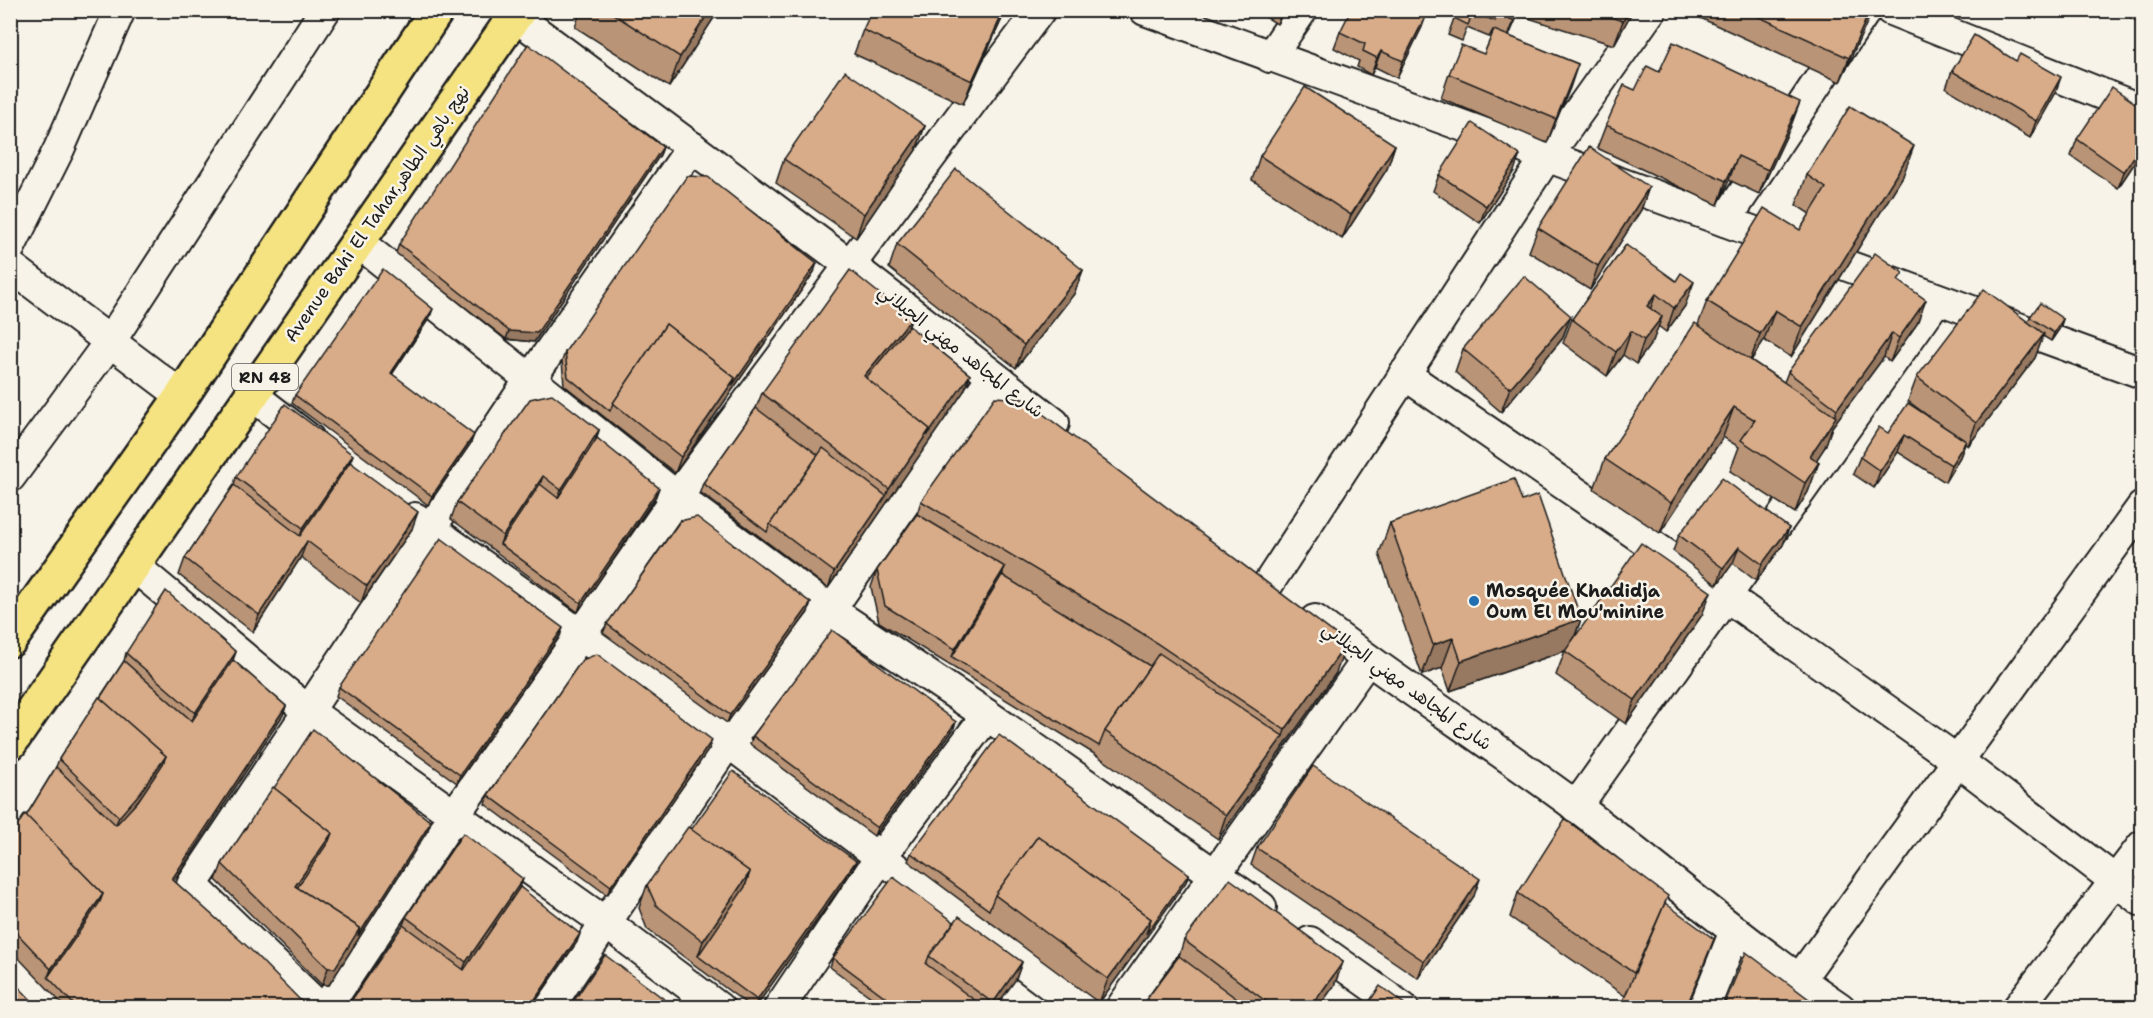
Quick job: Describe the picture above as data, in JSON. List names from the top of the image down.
{
  "streets": {
    "main road": ["Avenue Bahi El Tahar,نهج باهي الطاهر", "RN 48"],
    "street": ["شارع المجاهد مهني الجيلاني"]
  },
  "crossings": [
    ["Avenue Bahi El Tahar,نهج باهي الطاهر", "شارع المجاهد مهني الجيلاني"]
  ],
  "places": ["Mosquée Khadidja Oum El Mou'minine"]
}
